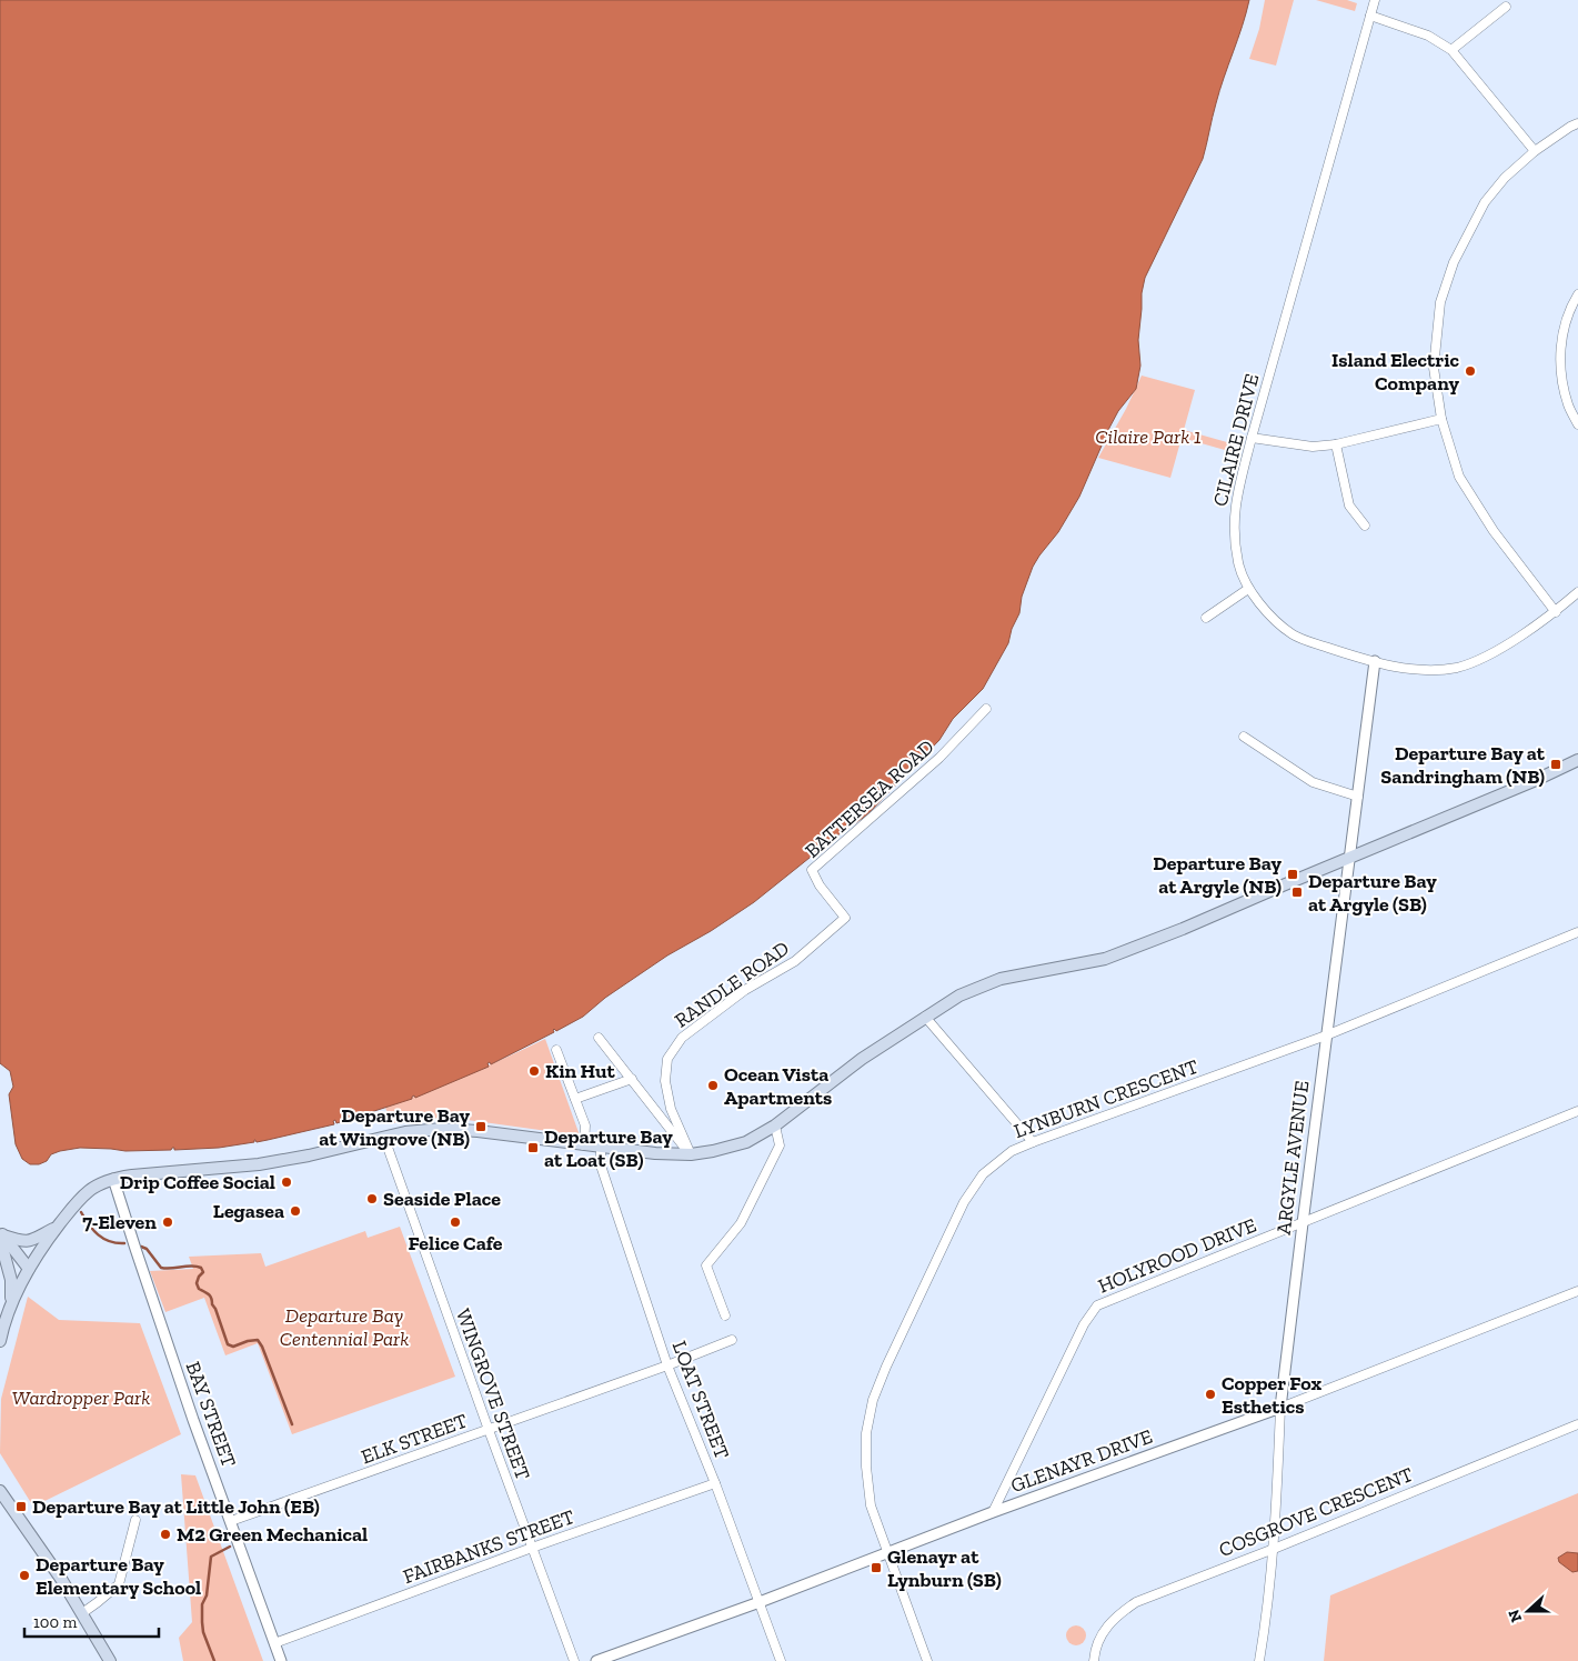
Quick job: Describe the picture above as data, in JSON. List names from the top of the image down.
{
  "streets": {
    "street": [
      "CILAIRE DRIVE",
      "BATTERSEA ROAD",
      "RANDLE ROAD",
      "LYNBURN CRESCENT",
      "ARGYLE AVENUE",
      "HOLYROOD DRIVE",
      "WINGROVE STREET",
      "LOAT STREET",
      "BAY STREET",
      "ELK STREET",
      "GLENAYR DRIVE",
      "COSGROVE CRESCENT",
      "FAIRBANKS STREET"
    ]
  },
  "crossings": [
    ["CILAIRE DRIVE", "ARGYLE AVENUE"],
    ["BATTERSEA ROAD", "RANDLE ROAD"],
    ["LYNBURN CRESCENT", "ARGYLE AVENUE"],
    ["LYNBURN CRESCENT", "GLENAYR DRIVE"],
    ["ARGYLE AVENUE", "HOLYROOD DRIVE"],
    ["ARGYLE AVENUE", "GLENAYR DRIVE"],
    ["ARGYLE AVENUE", "COSGROVE CRESCENT"],
    ["HOLYROOD DRIVE", "GLENAYR DRIVE"],
    ["WINGROVE STREET", "ELK STREET"],
    ["WINGROVE STREET", "FAIRBANKS STREET"],
    ["LOAT STREET", "ELK STREET"],
    ["LOAT STREET", "GLENAYR DRIVE"],
    ["LOAT STREET", "FAIRBANKS STREET"],
    ["BAY STREET", "ELK STREET"],
    ["BAY STREET", "FAIRBANKS STREET"]
  ],
  "parks": ["Cilaire Park 1", "Departure Bay Centennial Park", "Wardropper Park"],
  "places": {
    "other": [
      "Island Electric Company",
      "Kin Hut",
      "Ocean Vista Apartments",
      "Drip Coffee Social",
      "Seaside Place",
      "Legasea",
      "7-Eleven",
      "Felice Cafe",
      "Copper Fox Esthetics",
      "M2 Green Mechanical",
      "Departure Bay Elementary School"
    ],
    "transit": [
      "Departure Bay at Sandringham (NB)",
      "Departure Bay at Argyle (NB)",
      "Departure Bay at Argyle (SB)",
      "Departure Bay at Wingrove (NB)",
      "Departure Bay at Loat (SB)",
      "Departure Bay at Little John (EB)",
      "Glenayr at Lynburn (SB)"
    ]
  },
  "scale_bar": "100 m",
  "north": "left"
}
